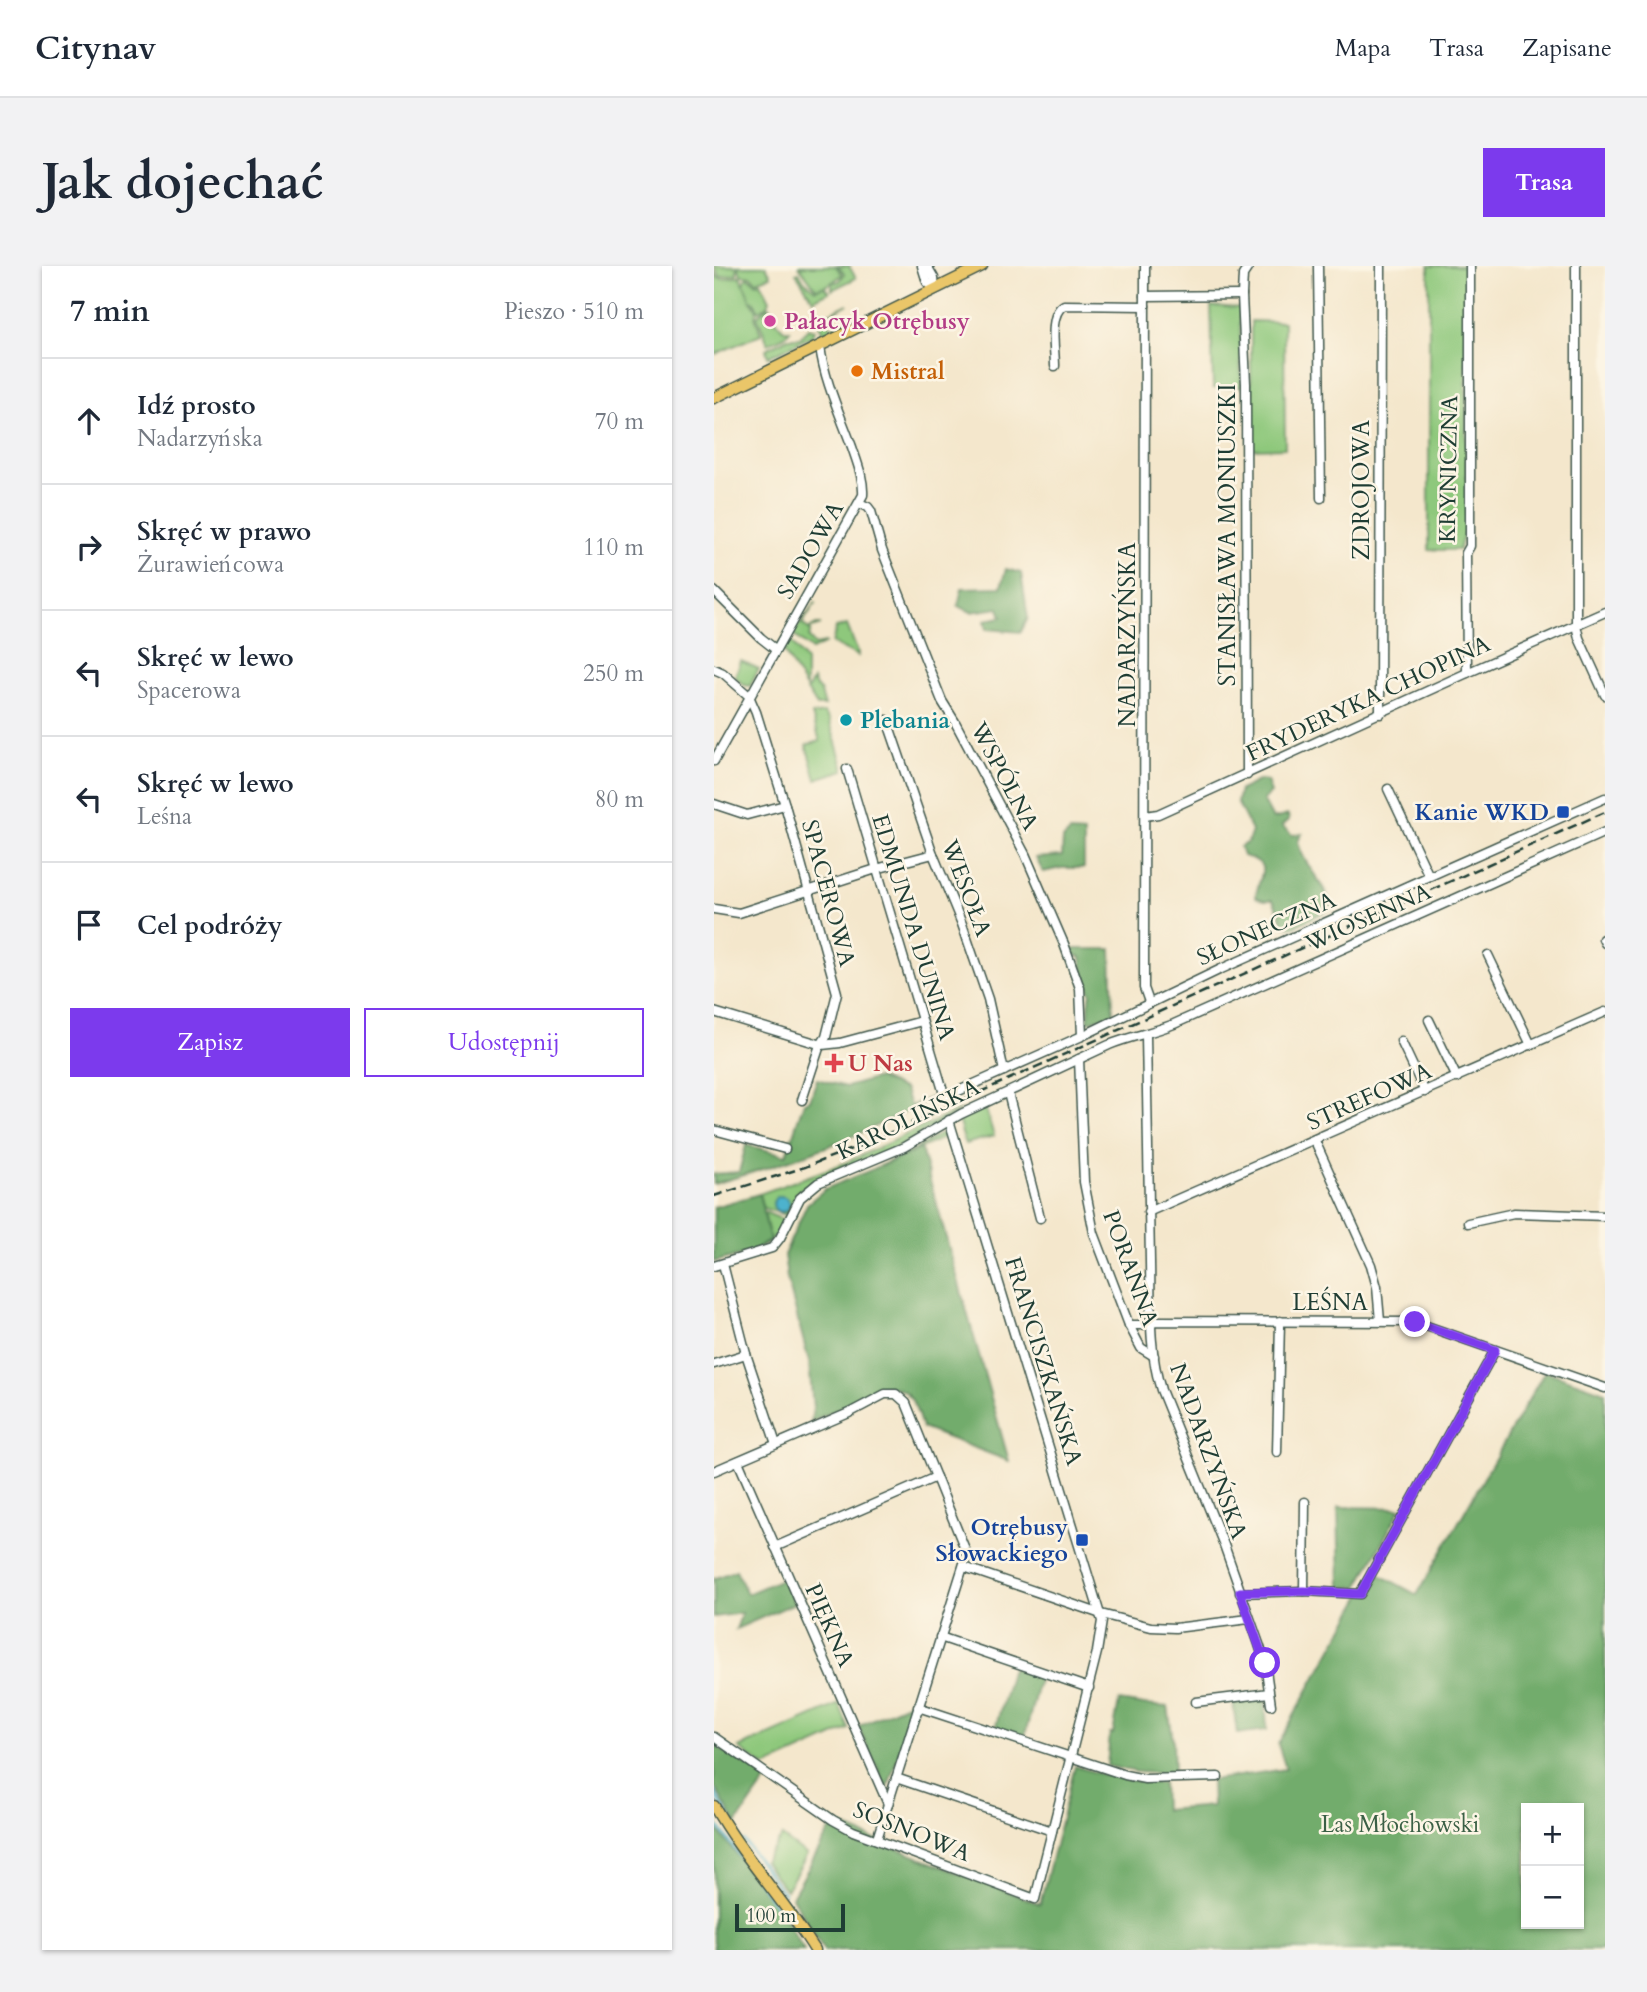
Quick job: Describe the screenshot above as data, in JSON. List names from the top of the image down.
{
  "streets": {
    "street": [
      "KRYNICZNA",
      "ZDROJOWA",
      "STANISŁAWA MONIUSZKI",
      "SADOWA",
      "NADARZYŃSKA",
      "FRYDERYKA CHOPINA",
      "WSPÓLNA",
      "WESOŁA",
      "SPACEROWA",
      "WIOSENNA",
      "EDMUNDA DUNINA",
      "SŁONECZNA",
      "STREFOWA",
      "KAROLIŃSKA",
      "PORANNA",
      "LEŚNA",
      "FRANCISZKAŃSKA",
      "PIĘKNA",
      "SOSNOWA"
    ]
  },
  "crossings": [
    ["KRYNICZNA", "FRYDERYKA CHOPINA"],
    ["ZDROJOWA", "FRYDERYKA CHOPINA"],
    ["STANISŁAWA MONIUSZKI", "FRYDERYKA CHOPINA"],
    ["SADOWA", "WSPÓLNA"],
    ["SADOWA", "SPACEROWA"],
    ["NADARZYŃSKA", "FRYDERYKA CHOPINA"],
    ["NADARZYŃSKA", "WIOSENNA"],
    ["NADARZYŃSKA", "SŁONECZNA"],
    ["NADARZYŃSKA", "STREFOWA"],
    ["NADARZYŃSKA", "KAROLIŃSKA"],
    ["NADARZYŃSKA", "PORANNA"],
    ["NADARZYŃSKA", "LEŚNA"],
    ["WSPÓLNA", "SŁONECZNA"],
    ["WESOŁA", "SŁONECZNA"],
    ["WIOSENNA", "KAROLIŃSKA"],
    ["EDMUNDA DUNINA", "SŁONECZNA"],
    ["KAROLIŃSKA", "PORANNA"],
    ["KAROLIŃSKA", "FRANCISZKAŃSKA"],
    ["PORANNA", "LEŚNA"]
  ],
  "parks": ["Las Młochowski"],
  "places": {
    "other": ["Pałacyk Otrębusy", "Mistral", "Plebania"],
    "transit": ["Kanie WKD", "Otrębusy Słowackiego"],
    "health": ["U Nas"]
  },
  "scale_bar": "100 m",
  "page": {
    "header": "Citynav",
    "nav": ["Mapa", "Trasa", "Zapisane"],
    "buttons": [
      "Trasa",
      ["Zapisz", "Udostępnij"]
    ],
    "title": "Jak dojechać",
    "heading": ["7 min", "Pieszo · 510 m"],
    "list": [
      ["Idź prosto", "Nadarzyńska", "70 m"],
      ["Skręć w prawo", "Żurawieńcowa", "110 m"],
      ["Skręć w lewo", "Spacerowa", "250 m"],
      ["Skręć w lewo", "Leśna", "80 m"],
      "Cel podróży"
    ],
    "map_buttons": ["+", "−"],
    "scale": "100 m"
  }
}
